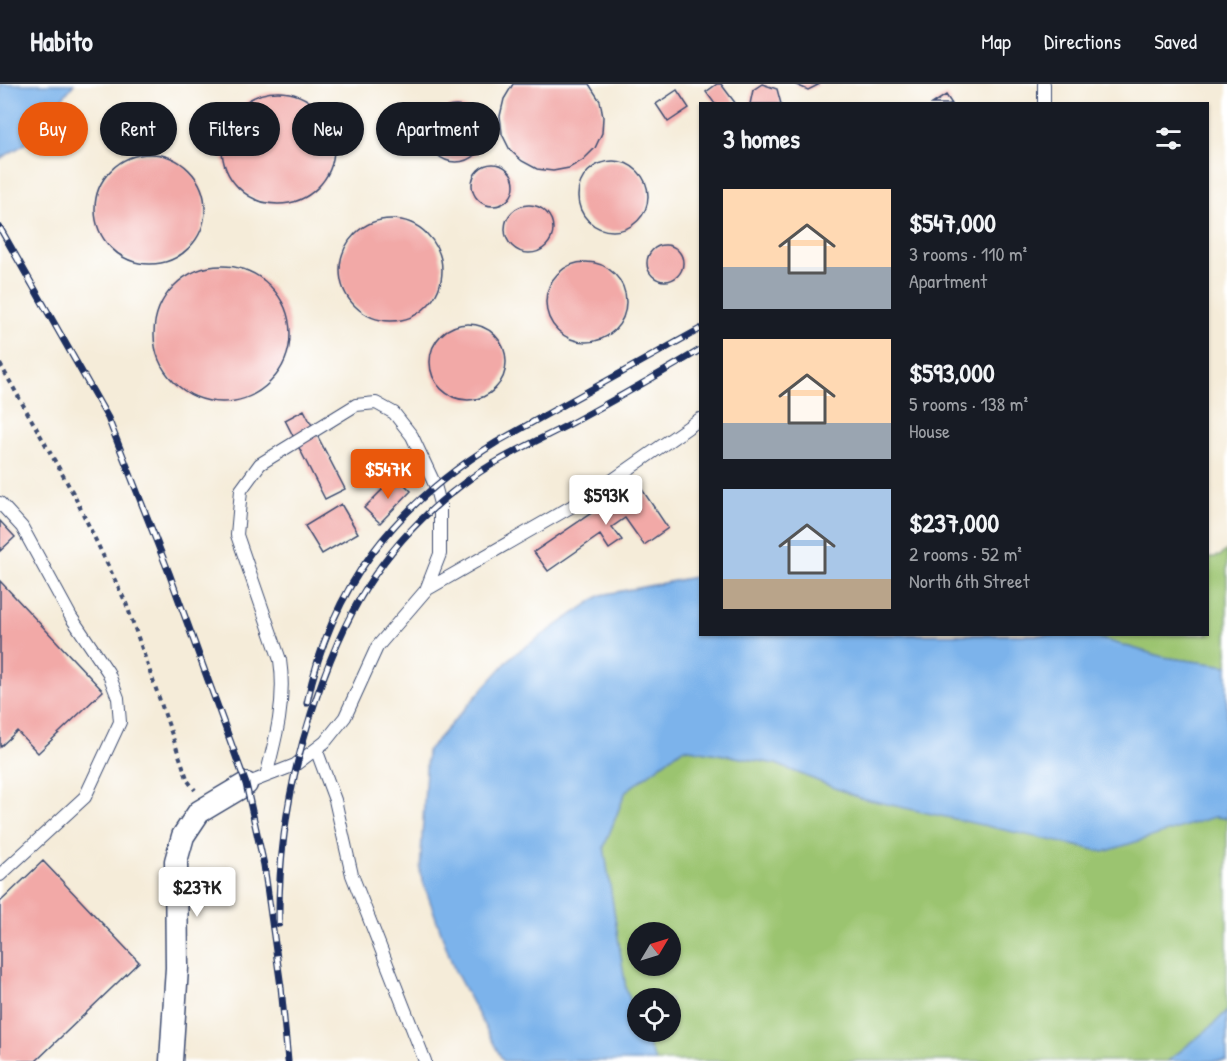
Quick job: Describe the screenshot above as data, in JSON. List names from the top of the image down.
{
  "north": "top right",
  "page": {
    "header": "Habito",
    "nav": ["Map", "Directions", "Saved"],
    "chip": [
      "Buy",
      "Rent",
      "Filters",
      "New",
      "Apartment"
    ],
    "heading": "3 homes",
    "list": [
      {
        "name": "$547,000",
        "note": "3 rooms · 110 m² · Apartment"
      },
      {
        "name": "$593,000",
        "note": "5 rooms · 138 m² · House"
      },
      {
        "name": "$237,000",
        "note": "2 rooms · 52 m² · North 6th Street"
      }
    ],
    "price": ["$547K", "$593K", "$237K"]
  }
}
